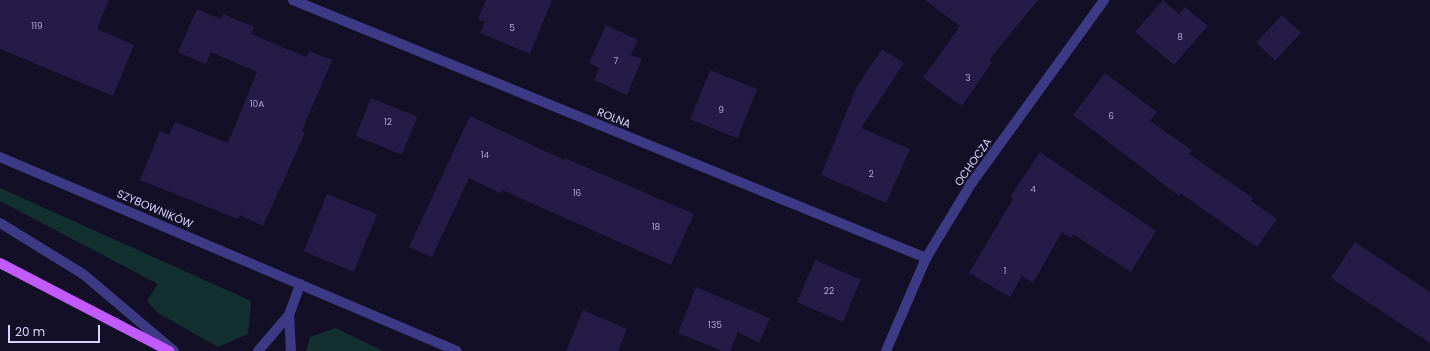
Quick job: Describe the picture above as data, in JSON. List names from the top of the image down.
{
  "streets": {
    "street": ["ROLNA", "OCHOCZA", "SZYBOWNIKÓW"]
  },
  "crossings": [
    ["ROLNA", "OCHOCZA"]
  ],
  "house_numbers": [
    "119",
    "5",
    "8",
    "7",
    "3",
    "10A",
    "9",
    "6",
    "12",
    "14",
    "2",
    "4",
    "16",
    "18",
    "1",
    "22",
    "135"
  ],
  "scale_bar": "20 m"
}
